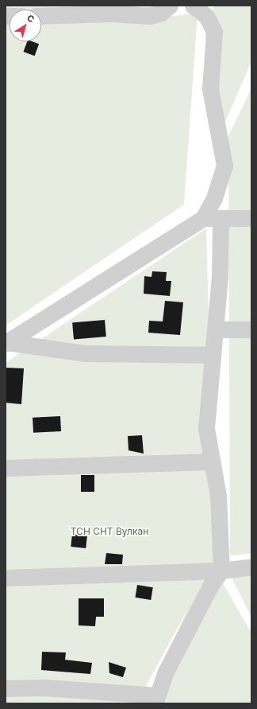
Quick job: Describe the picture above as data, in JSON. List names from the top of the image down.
{
  "parks": ["ТСН СНТ Вулкан"],
  "north": "top right"
}
